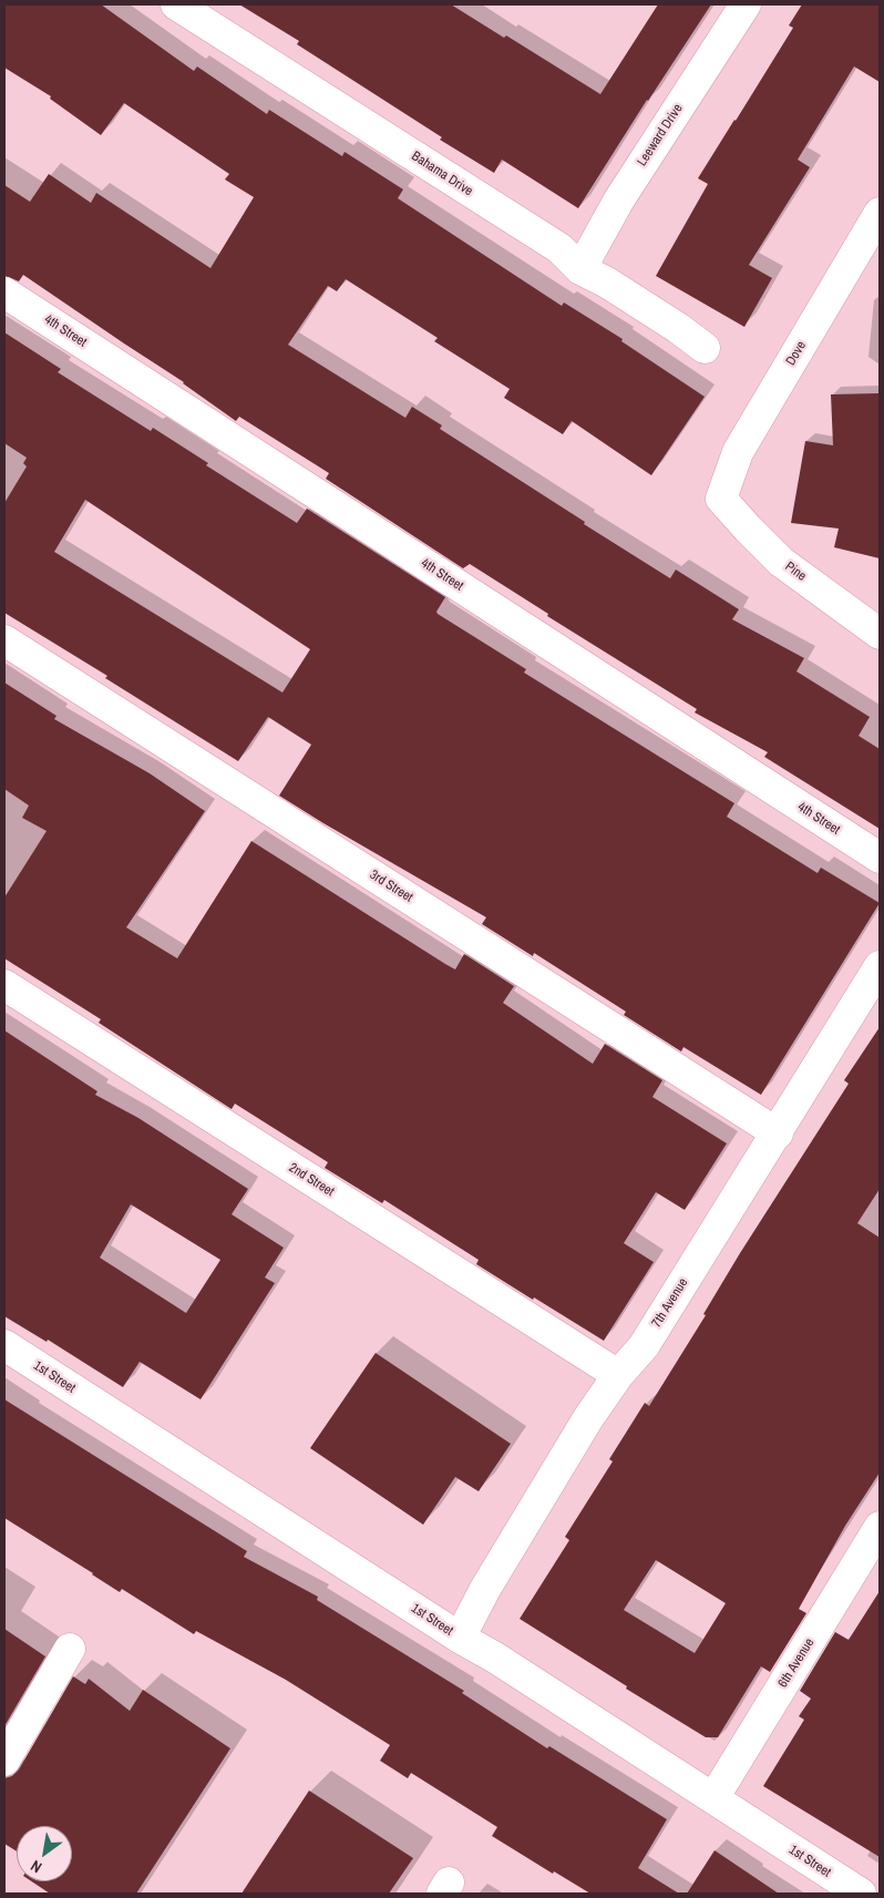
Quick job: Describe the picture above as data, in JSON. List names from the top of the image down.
{
  "streets": {
    "street": [
      "Leeward Drive",
      "Bahama Drive",
      "4th Street",
      "Dove",
      "Pine",
      "3rd Street",
      "2nd Street",
      "7th Avenue",
      "1st Street",
      "6th Avenue"
    ]
  },
  "crossings": [
    ["Leeward Drive", "Bahama Drive"],
    ["Dove", "Pine"],
    ["3rd Street", "7th Avenue"],
    ["2nd Street", "7th Avenue"],
    ["7th Avenue", "1st Street"],
    ["1st Street", "6th Avenue"]
  ],
  "north": "bottom left"
}
